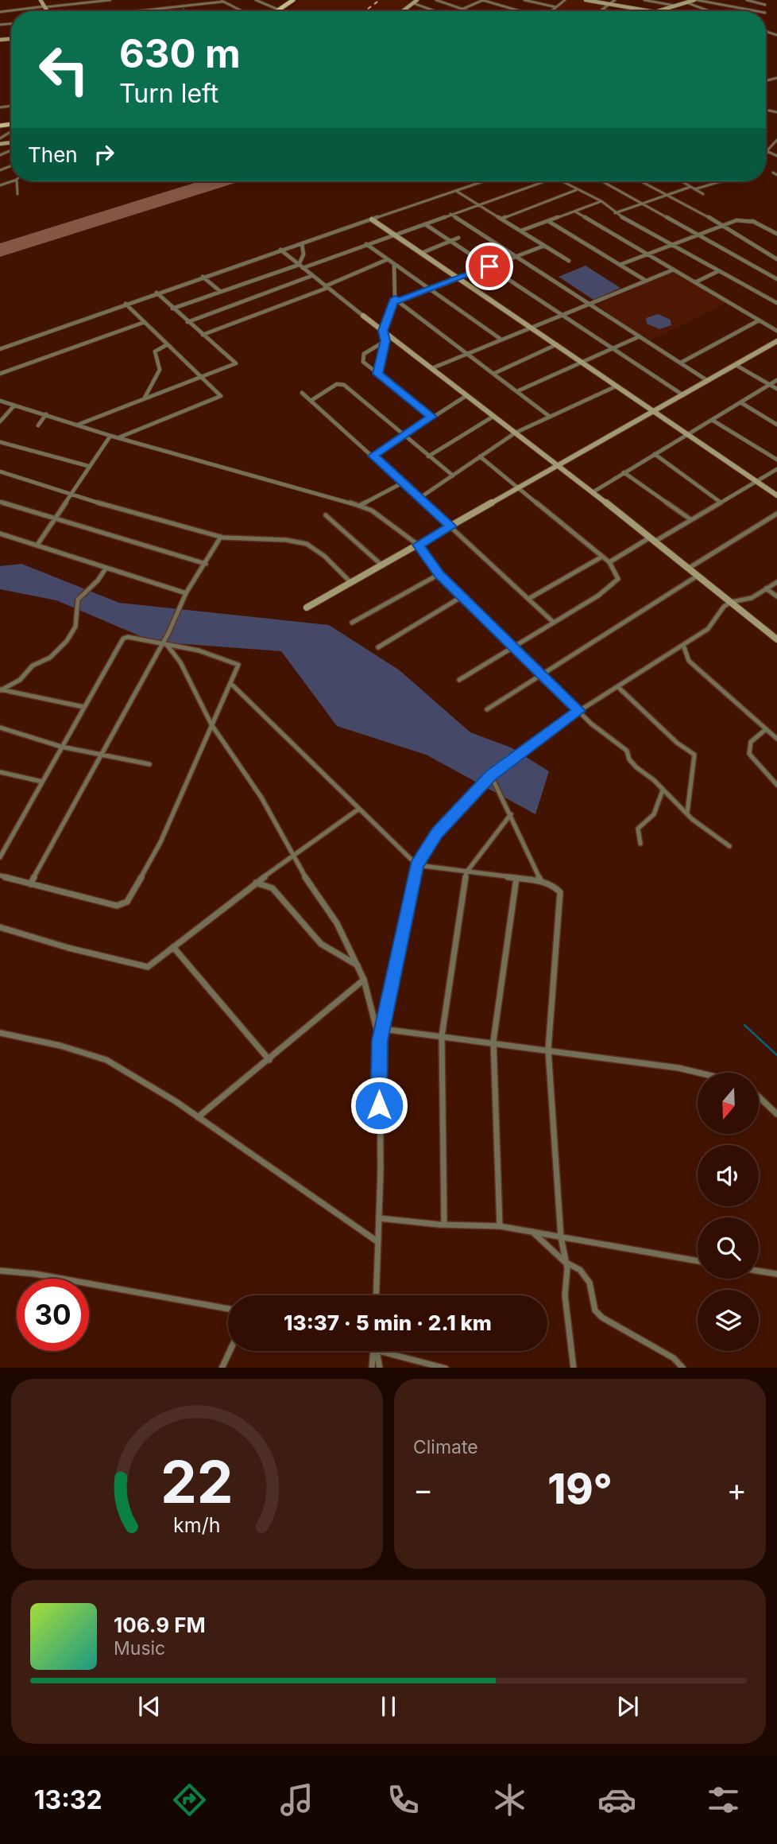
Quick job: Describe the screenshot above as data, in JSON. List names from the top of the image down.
{
  "north": "bottom",
  "page": {
    "turn": ["630 m", "Turn left"],
    "then": "Then",
    "limit": "30",
    "trip": "13:37 · 5 min · 2.1 km",
    "tile": "Climate",
    "heat": ["−", "19°", "+"],
    "song": ["106.9 FM", "Music"],
    "tabs": "13:32",
    "gauge": ["22", "km/h"]
  }
}
